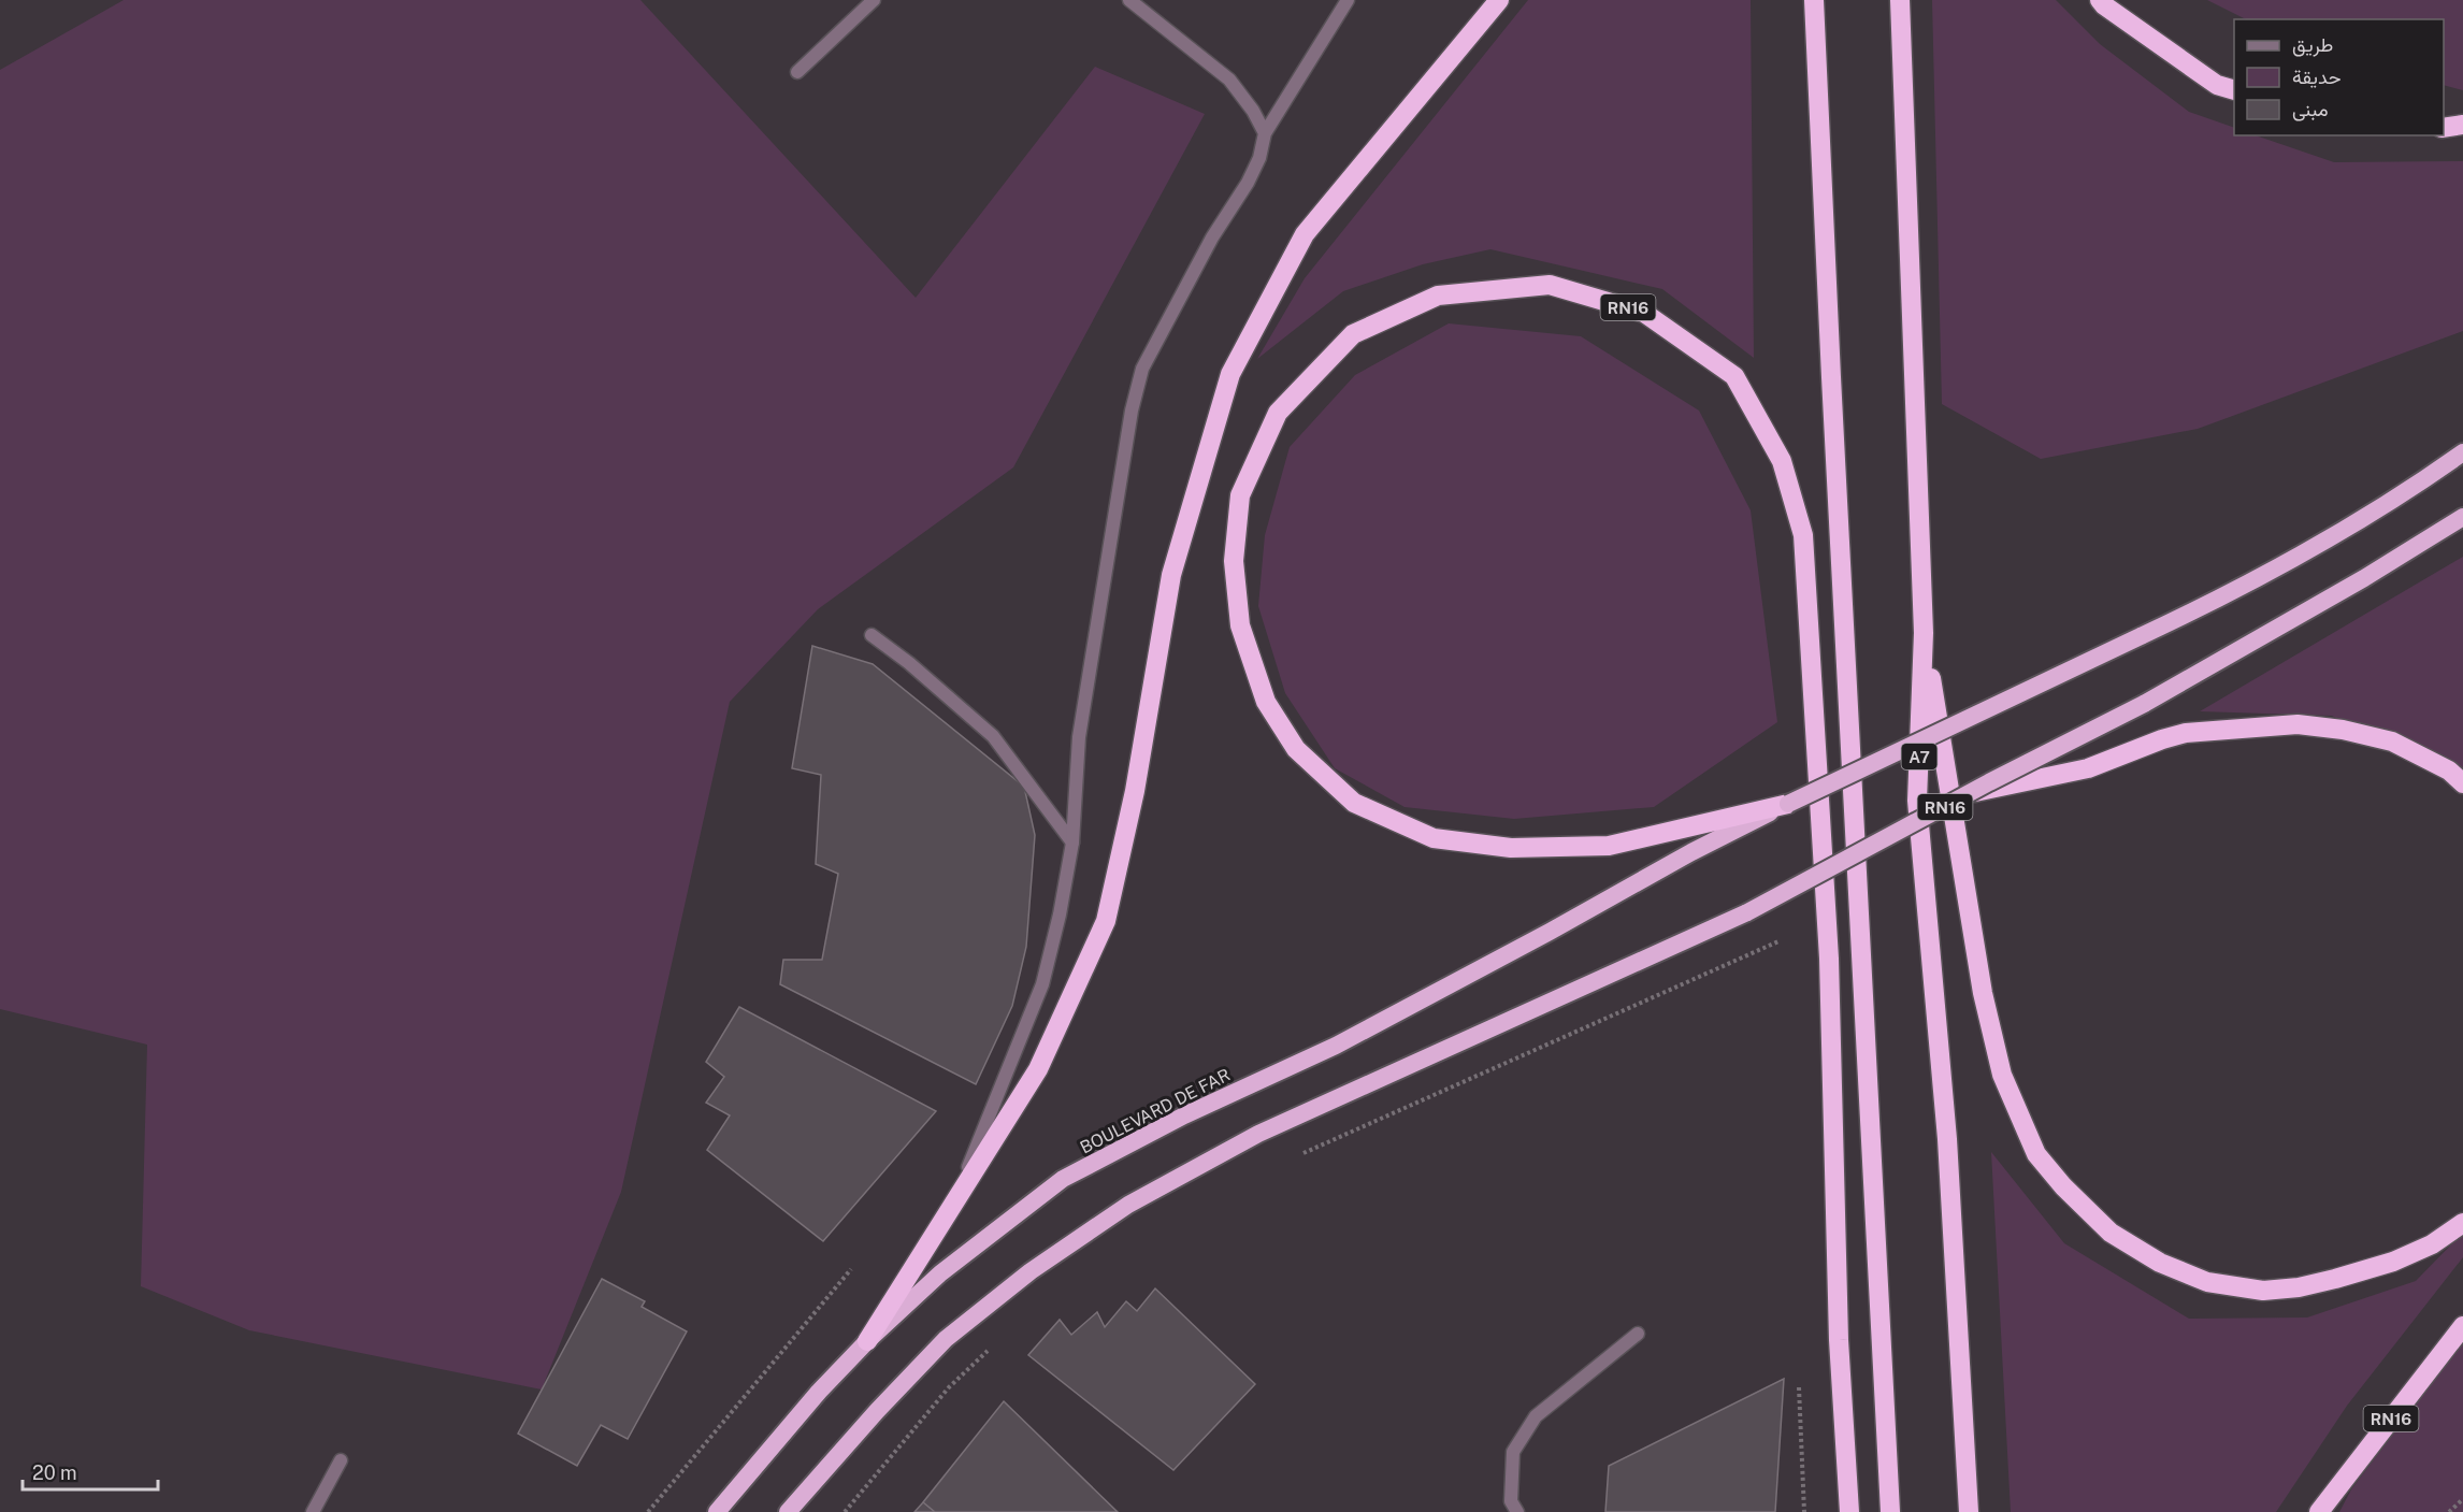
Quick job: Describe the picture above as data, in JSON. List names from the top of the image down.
{
  "streets": {
    "highway": ["RN16", "A7", "BOULEVARD DE FAR"]
  },
  "crossings": [
    ["RN16", "BOULEVARD DE FAR"]
  ],
  "legend": ["طريق", "حديقة", "مبنى"],
  "scale_bar": "20 m"
}
